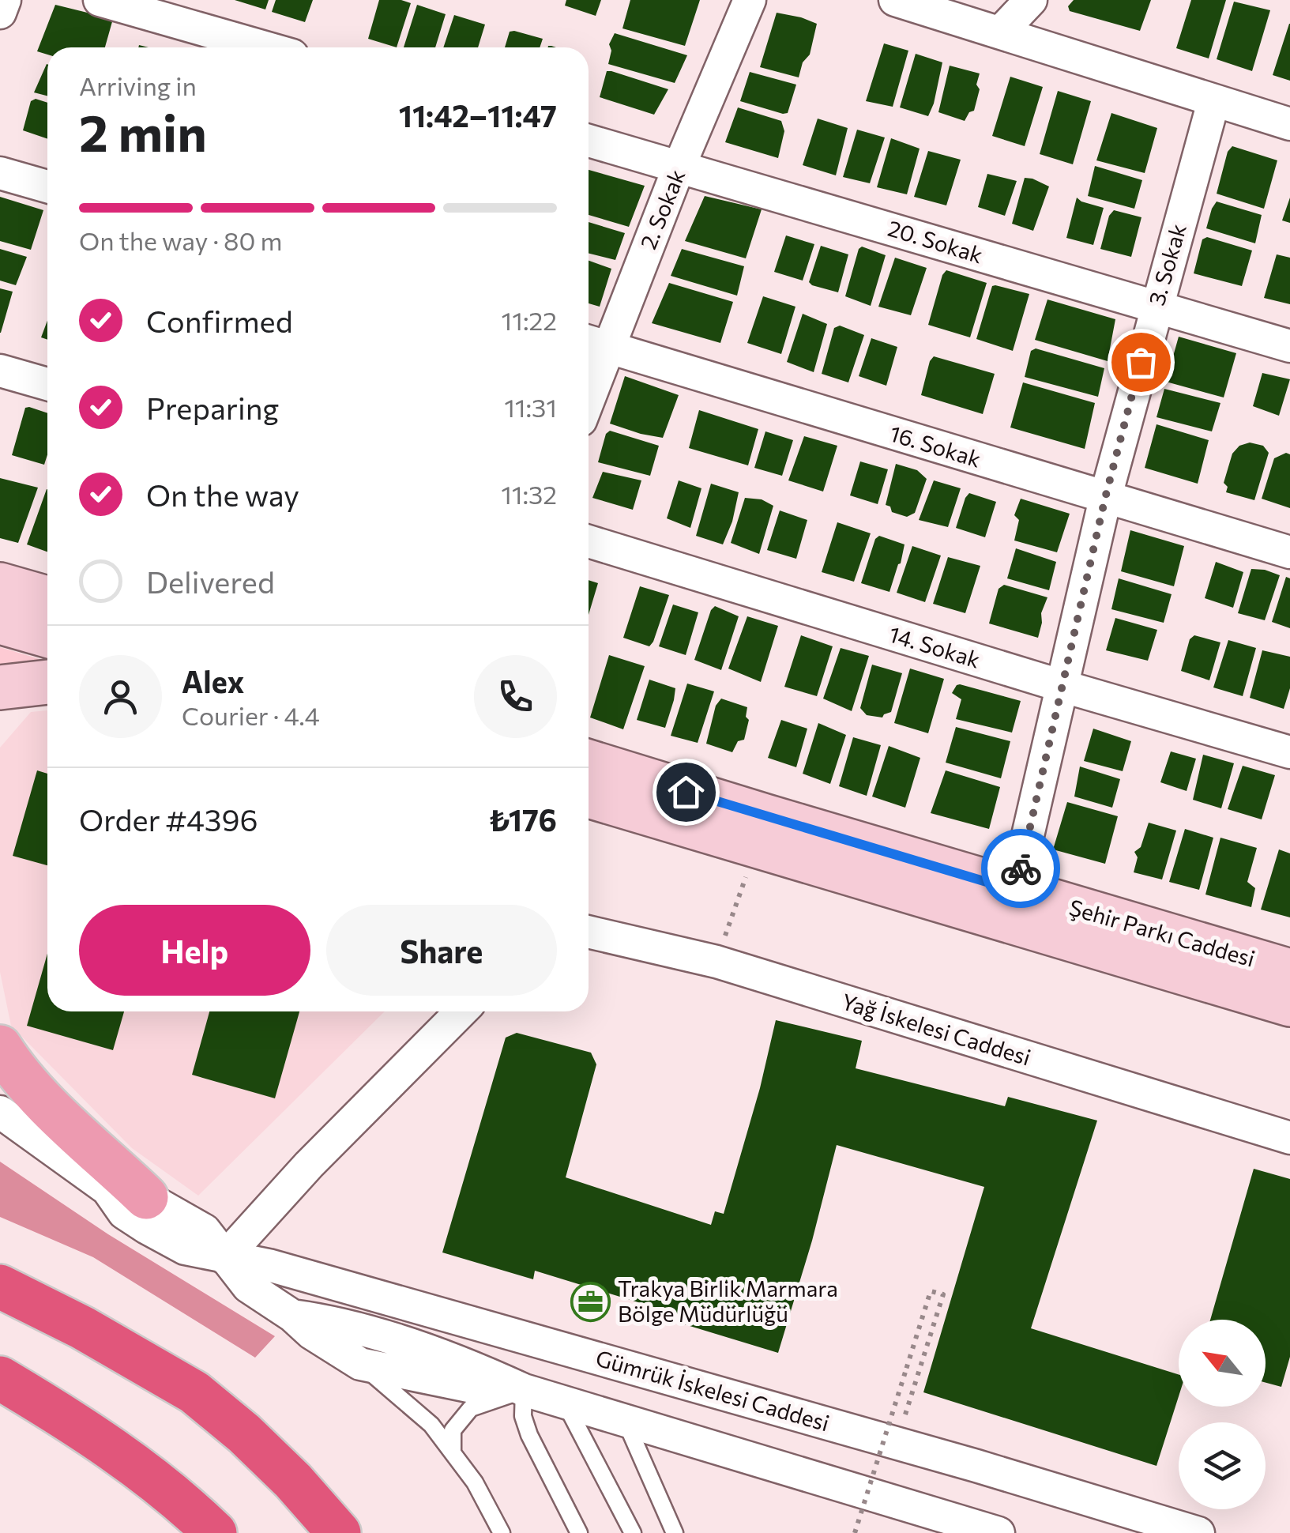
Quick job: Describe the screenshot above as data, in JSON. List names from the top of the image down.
{
  "streets": {
    "main road": ["Şehir Parkı Caddesi"],
    "street": [
      "2. Sokak",
      "20. Sokak",
      "3. Sokak",
      "16. Sokak",
      "14. Sokak",
      "Yağ İskelesi Caddesi",
      "Gümrük İskelesi Caddesi"
    ]
  },
  "crossings": [
    ["2. Sokak", "20. Sokak"],
    ["2. Sokak", "16. Sokak"],
    ["20. Sokak", "3. Sokak"],
    ["3. Sokak", "16. Sokak"],
    ["3. Sokak", "14. Sokak"],
    ["3. Sokak", "Şehir Parkı Caddesi"]
  ],
  "places": {
    "office": ["Trakya Birlik Marmara Bölge Müdürlüğü"]
  },
  "north": "top left",
  "page": {
    "heading": ["2 min", "Arriving in", "11:42–11:47"],
    "panel": [
      "Alex",
      "Courier · 4.4",
      "Order #4396",
      "₺176"
    ],
    "bar": "On the way · 80 m",
    "list": [
      ["Confirmed", "11:22"],
      ["Preparing", "11:31"],
      ["On the way", "11:32"],
      "Delivered"
    ],
    "buttons": ["Help", "Share"]
  }
}
